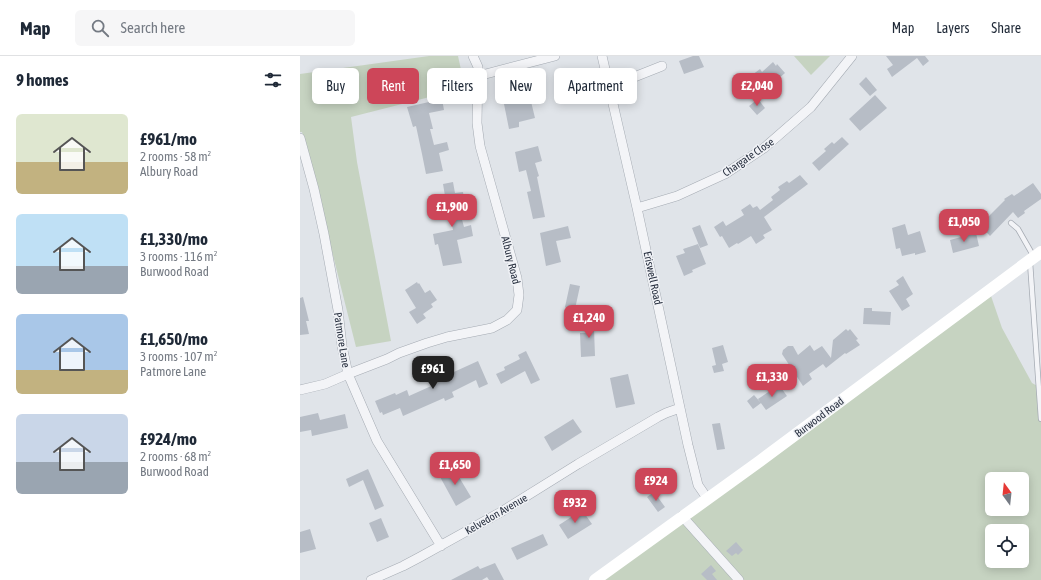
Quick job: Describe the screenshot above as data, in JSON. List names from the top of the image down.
{
  "streets": {
    "street": [
      "Chargate Close",
      "Albury Road",
      "Eriswell Road",
      "Patmore Lane",
      "Burwood Road",
      "Kelvedon Avenue"
    ]
  },
  "crossings": [
    ["Chargate Close", "Eriswell Road"],
    ["Albury Road", "Patmore Lane"],
    ["Eriswell Road", "Burwood Road"],
    ["Eriswell Road", "Kelvedon Avenue"],
    ["Patmore Lane", "Kelvedon Avenue"]
  ],
  "north": "top",
  "page": {
    "header": "Map",
    "search": "Search here",
    "nav": ["Map", "Layers", "Share"],
    "heading": "9 homes",
    "chip": [
      "Buy",
      "Rent",
      "Filters",
      "New",
      "Apartment"
    ],
    "price": [
      "£2,040",
      "£1,900",
      "£1,050",
      "£1,240",
      "£961",
      "£1,330",
      "£1,650",
      "£924",
      "£932"
    ],
    "list": [
      {
        "name": "£961/mo",
        "note": "2 rooms · 58 m² · Albury Road"
      },
      {
        "name": "£1,330/mo",
        "note": "3 rooms · 116 m² · Burwood Road"
      },
      {
        "name": "£1,650/mo",
        "note": "3 rooms · 107 m² · Patmore Lane"
      },
      {
        "name": "£924/mo",
        "note": "2 rooms · 68 m² · Burwood Road"
      }
    ]
  }
}
